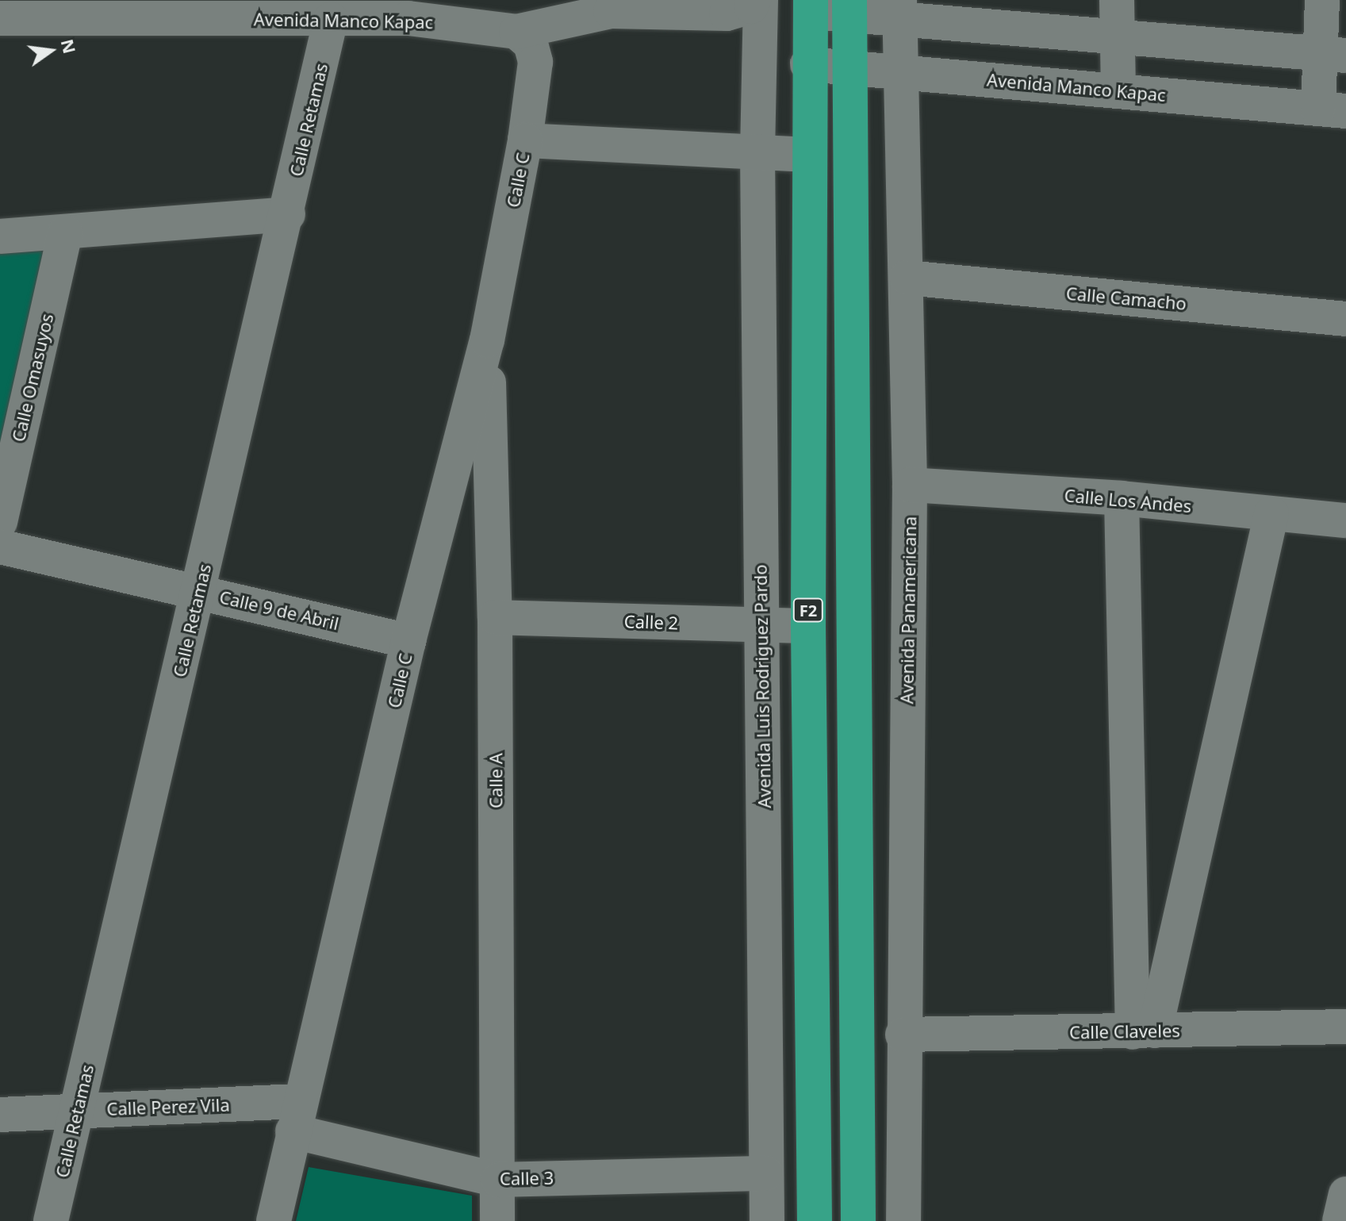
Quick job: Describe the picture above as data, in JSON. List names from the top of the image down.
{
  "streets": {
    "highway": ["F2"],
    "street": [
      "Avenida Manco Kapac",
      "Calle Retamas",
      "Calle C",
      "Calle Camacho",
      "Calle Omasuyos",
      "Calle Los Andes",
      "Calle 9 de Abril",
      "Avenida Panamericana",
      "Calle 2",
      "Avenida Luis Rodriguez Pardo",
      "Calle A",
      "Calle Claveles",
      "Calle Perez Vila",
      "Calle 3"
    ]
  },
  "crossings": [
    ["Avenida Manco Kapac", "Calle Retamas"],
    ["Avenida Manco Kapac", "F2"],
    ["Avenida Manco Kapac", "Avenida Panamericana"],
    ["Calle Retamas", "Calle 9 de Abril"],
    ["Calle Retamas", "Calle Perez Vila"],
    ["Calle C", "Calle 9 de Abril"],
    ["Calle C", "Calle A"],
    ["Calle C", "Calle Perez Vila"],
    ["Calle C", "Calle 3"],
    ["Calle Camacho", "Avenida Panamericana"],
    ["Calle Los Andes", "Avenida Panamericana"],
    ["F2", "Calle 2"],
    ["Avenida Panamericana", "Calle Claveles"],
    ["Calle 2", "Avenida Luis Rodriguez Pardo"],
    ["Calle 2", "Calle A"],
    ["Avenida Luis Rodriguez Pardo", "Calle 3"],
    ["Calle A", "Calle 3"],
    ["Calle Perez Vila", "Calle 3"]
  ],
  "north": "right"
}
